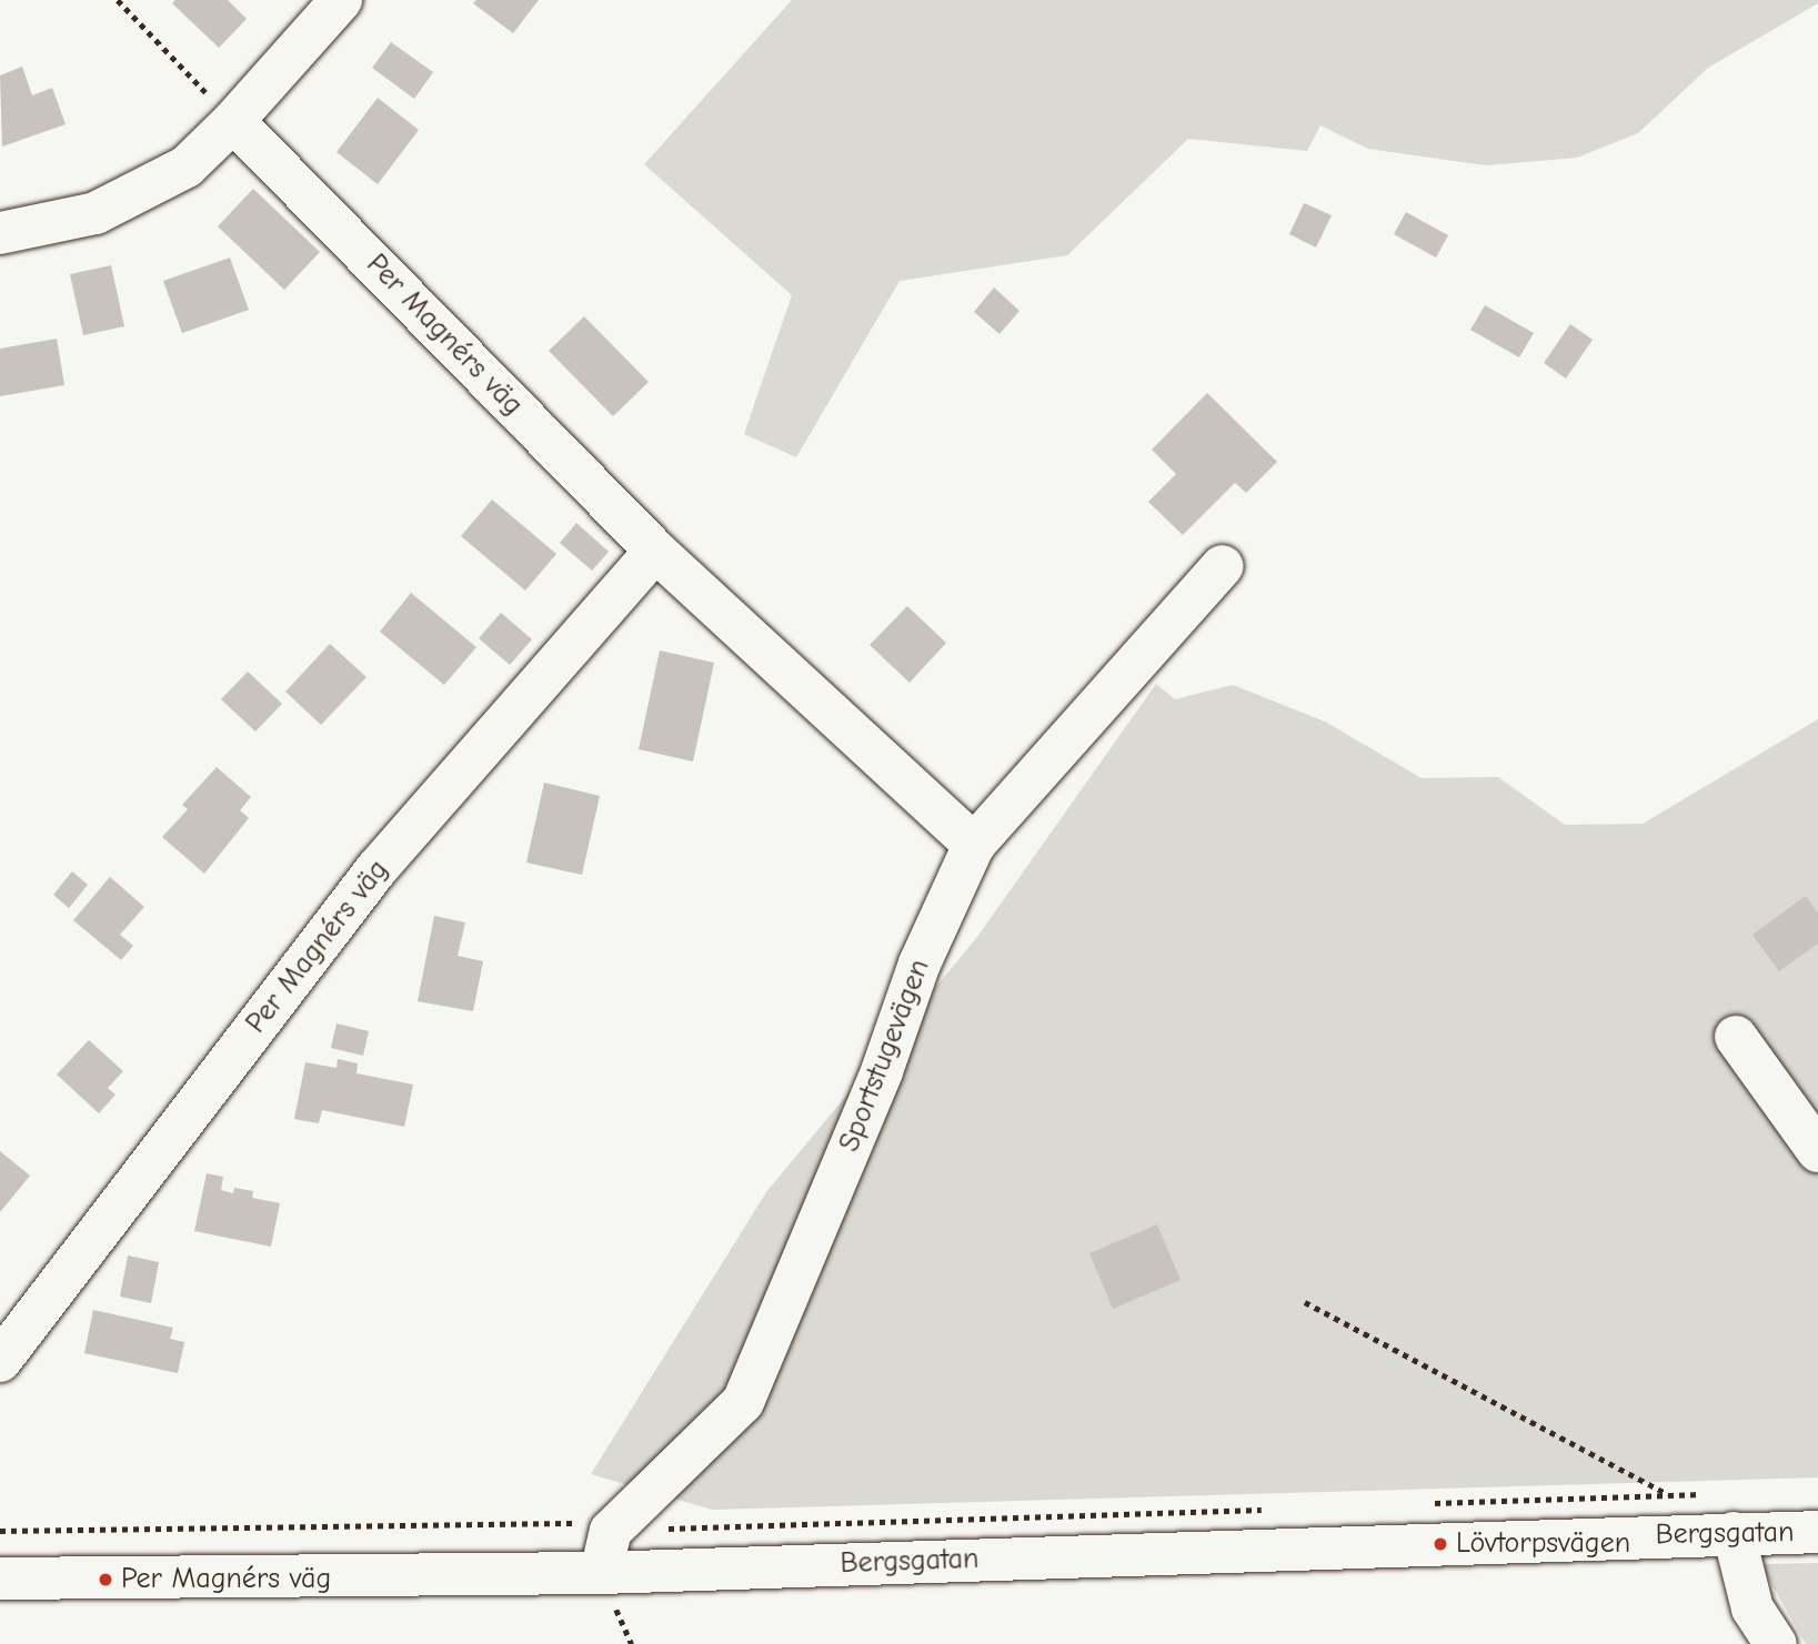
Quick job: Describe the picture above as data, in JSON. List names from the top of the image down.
{
  "streets": {
    "street": ["Per Magnérs väg", "Sportstugevägen", "Bergsgatan"]
  },
  "crossings": [
    ["Per Magnérs väg", "Sportstugevägen"]
  ],
  "places": ["Lövtorpsvägen", "Per Magnérs väg"]
}
